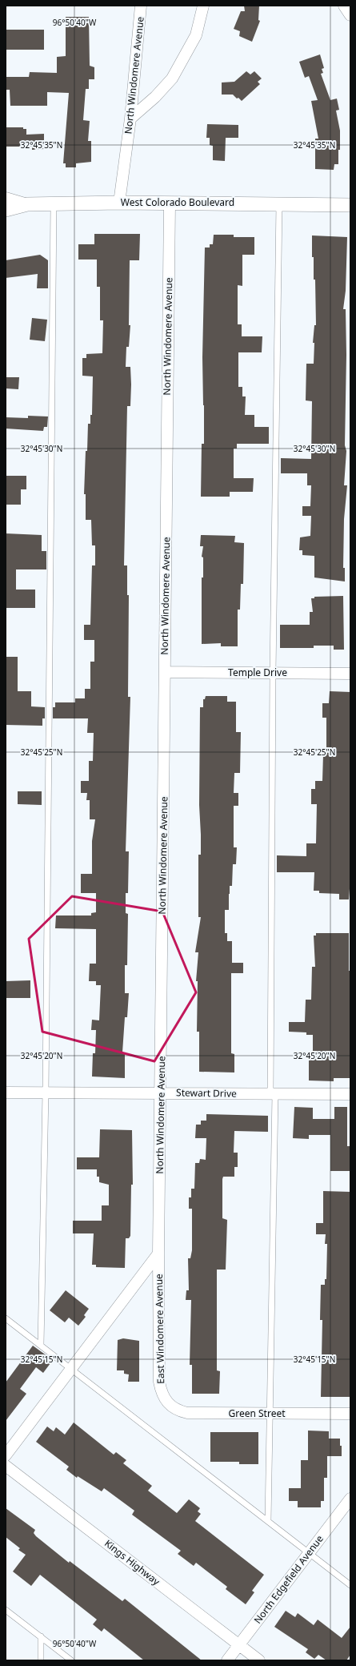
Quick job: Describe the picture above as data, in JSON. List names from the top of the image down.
{
  "streets": {
    "street": [
      "North Windomere Avenue",
      "West Colorado Boulevard",
      "Temple Drive",
      "Stewart Drive",
      "East Windomere Avenue",
      "Green Street",
      "Kings Highway",
      "North Edgefield Avenue"
    ]
  },
  "crossings": [
    ["North Windomere Avenue", "West Colorado Boulevard"],
    ["North Windomere Avenue", "Temple Drive"],
    ["North Windomere Avenue", "Stewart Drive"],
    ["North Windomere Avenue", "East Windomere Avenue"],
    ["East Windomere Avenue", "Green Street"],
    ["Kings Highway", "North Edgefield Avenue"]
  ],
  "coordinates": [
    "96°50'40\"W",
    "32°45'35\"N",
    "32°45'30\"N",
    "32°45'25\"N",
    "32°45'20\"N",
    "32°45'15\"N"
  ]
}
